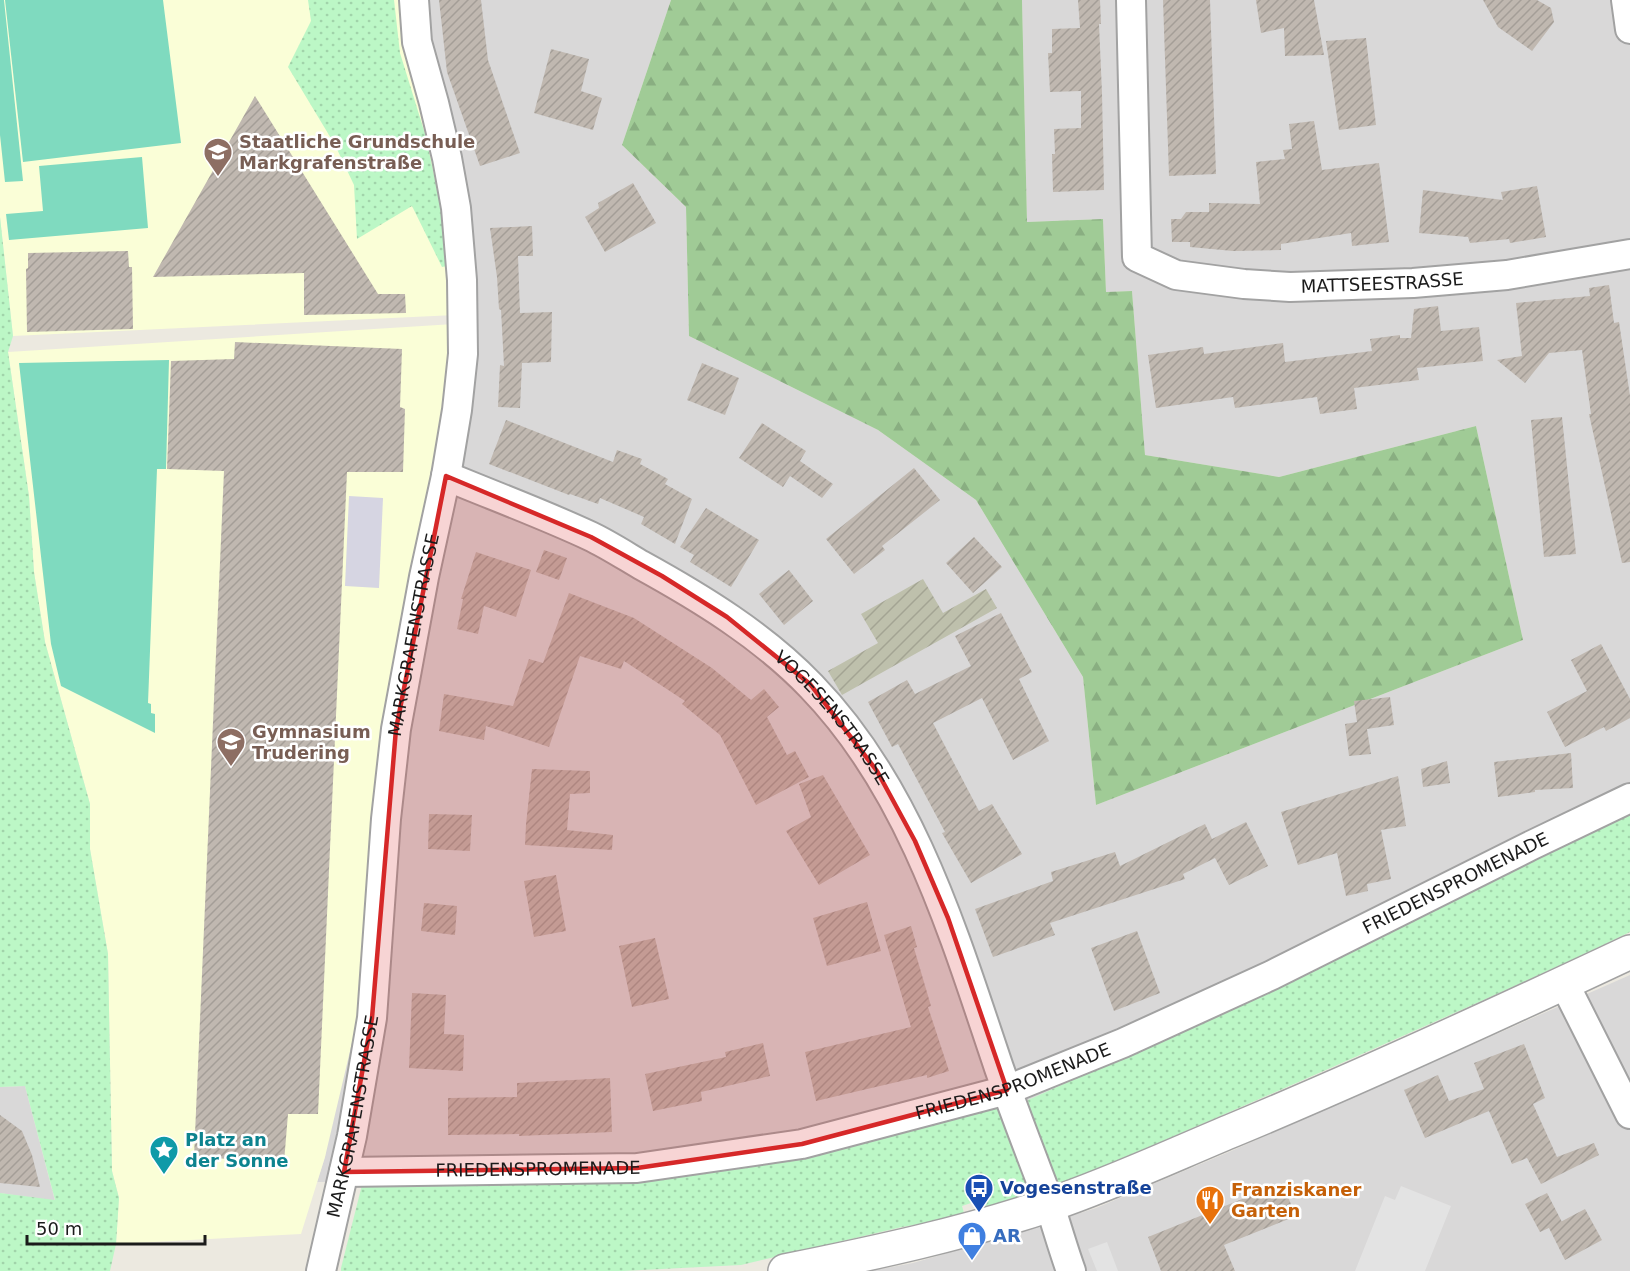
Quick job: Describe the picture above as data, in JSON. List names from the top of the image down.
{
  "streets": {
    "street": [
      "MATTSEESTRASSE",
      "MARKGRAFENSTRASSE",
      "VOGESENSTRASSE",
      "FRIEDENSPROMENADE"
    ]
  },
  "crossings": [
    ["MARKGRAFENSTRASSE", "VOGESENSTRASSE"],
    ["MARKGRAFENSTRASSE", "FRIEDENSPROMENADE"],
    ["VOGESENSTRASSE", "FRIEDENSPROMENADE"]
  ],
  "places": {
    "school or university": ["Staatliche Grundschule Markgrafenstraße", "Gymnasium Trudering"],
    "place": ["Platz an der Sonne"],
    "bus stop": ["Vogesenstraße"],
    "restaurant": ["Franziskaner Garten"],
    "shop": ["AR"]
  },
  "scale_bar": "50 m"
}
